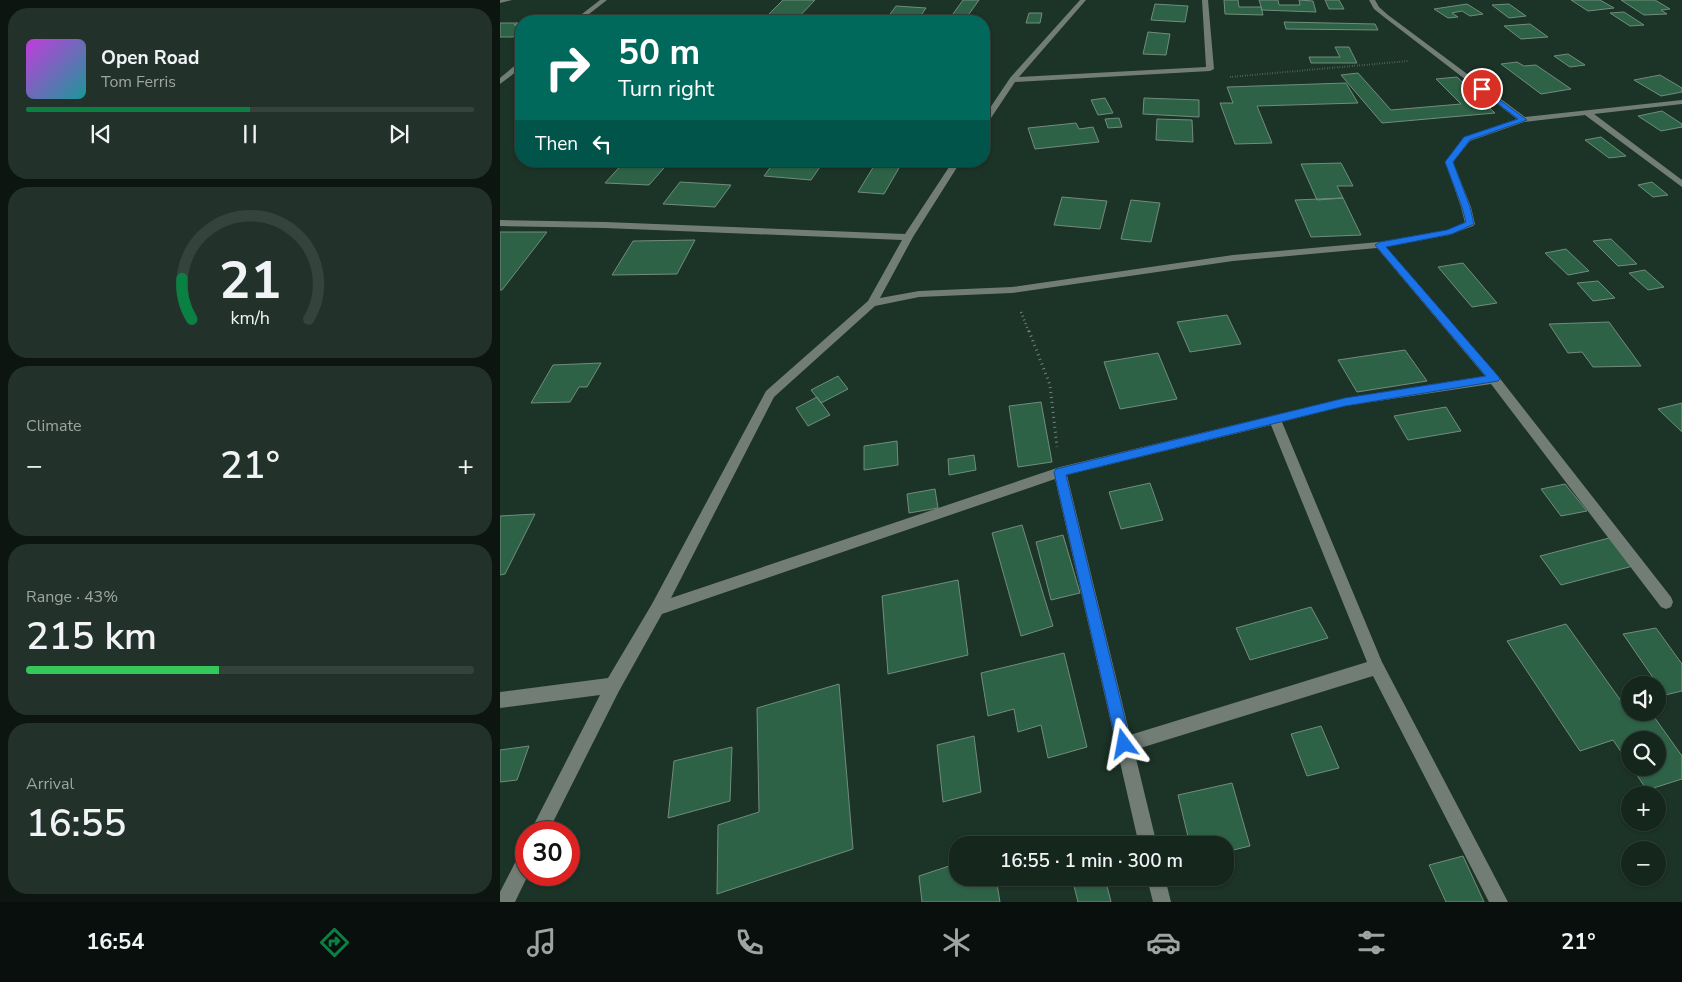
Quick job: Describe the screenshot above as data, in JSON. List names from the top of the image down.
{
  "page": {
    "turn": ["50 m", "Turn right"],
    "song": ["Open Road", "Tom Ferris"],
    "then": "Then",
    "tile": [
      "Climate",
      ["Range · 43%", "215 km"],
      ["Arrival", "16:55"]
    ],
    "heat": ["−", "21°", "+"],
    "map_buttons": ["+", "−"],
    "limit": "30",
    "trip": "16:55 · 1 min · 300 m",
    "tabs": ["16:54", "21°"],
    "gauge": ["21", "km/h"]
  }
}
